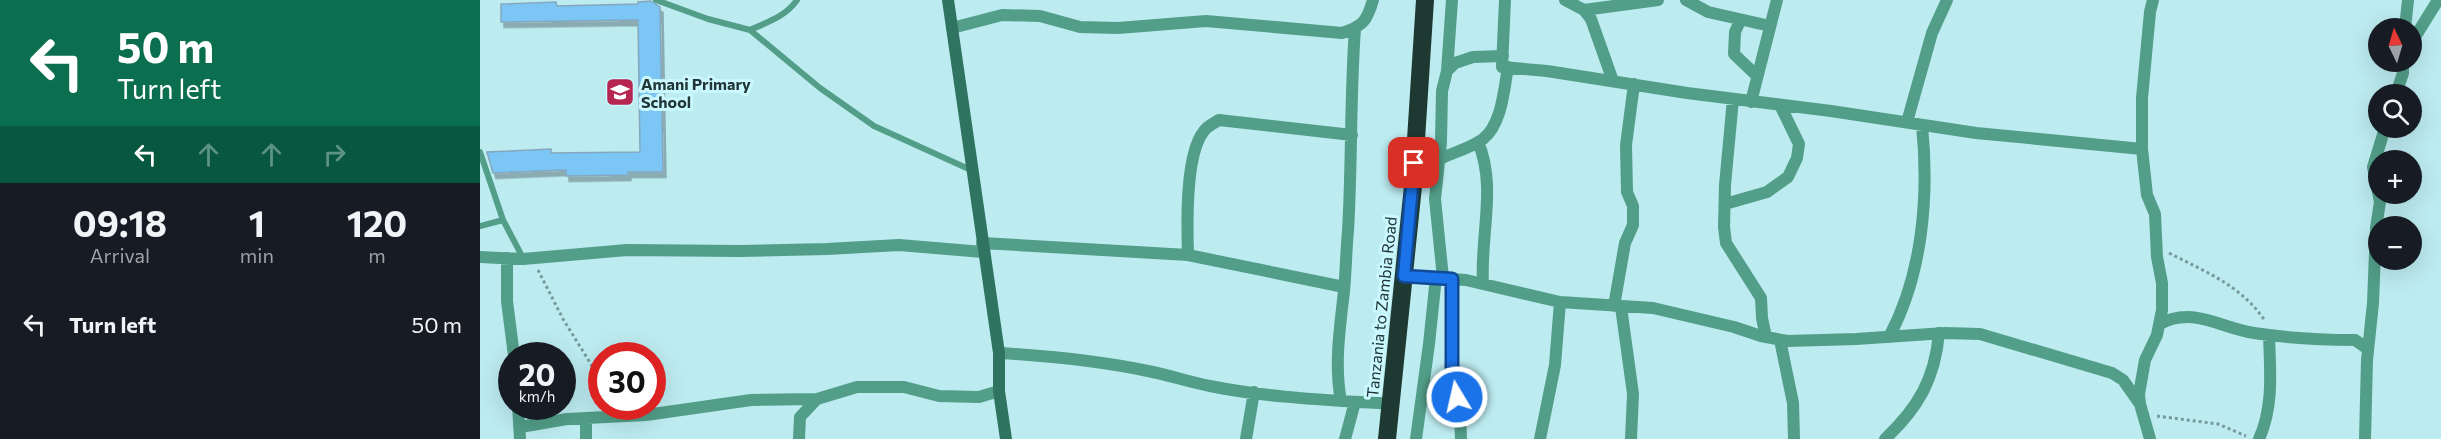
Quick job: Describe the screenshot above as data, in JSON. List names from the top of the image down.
{
  "streets": {
    "highway": ["Tanzania to Zambia Road"]
  },
  "places": {
    "school or university": ["Amani Primary School"]
  },
  "north": "top",
  "page": {
    "turn": ["50 m", "Turn left"],
    "map_buttons": ["+", "−"],
    "eta": [
      "09:18",
      "Arrival",
      "1",
      "min",
      "120",
      "m"
    ],
    "list": [
      {
        "name": "Turn left",
        "value": "50 m"
      }
    ],
    "speed": "20 km/h",
    "limit": "30"
  }
}
